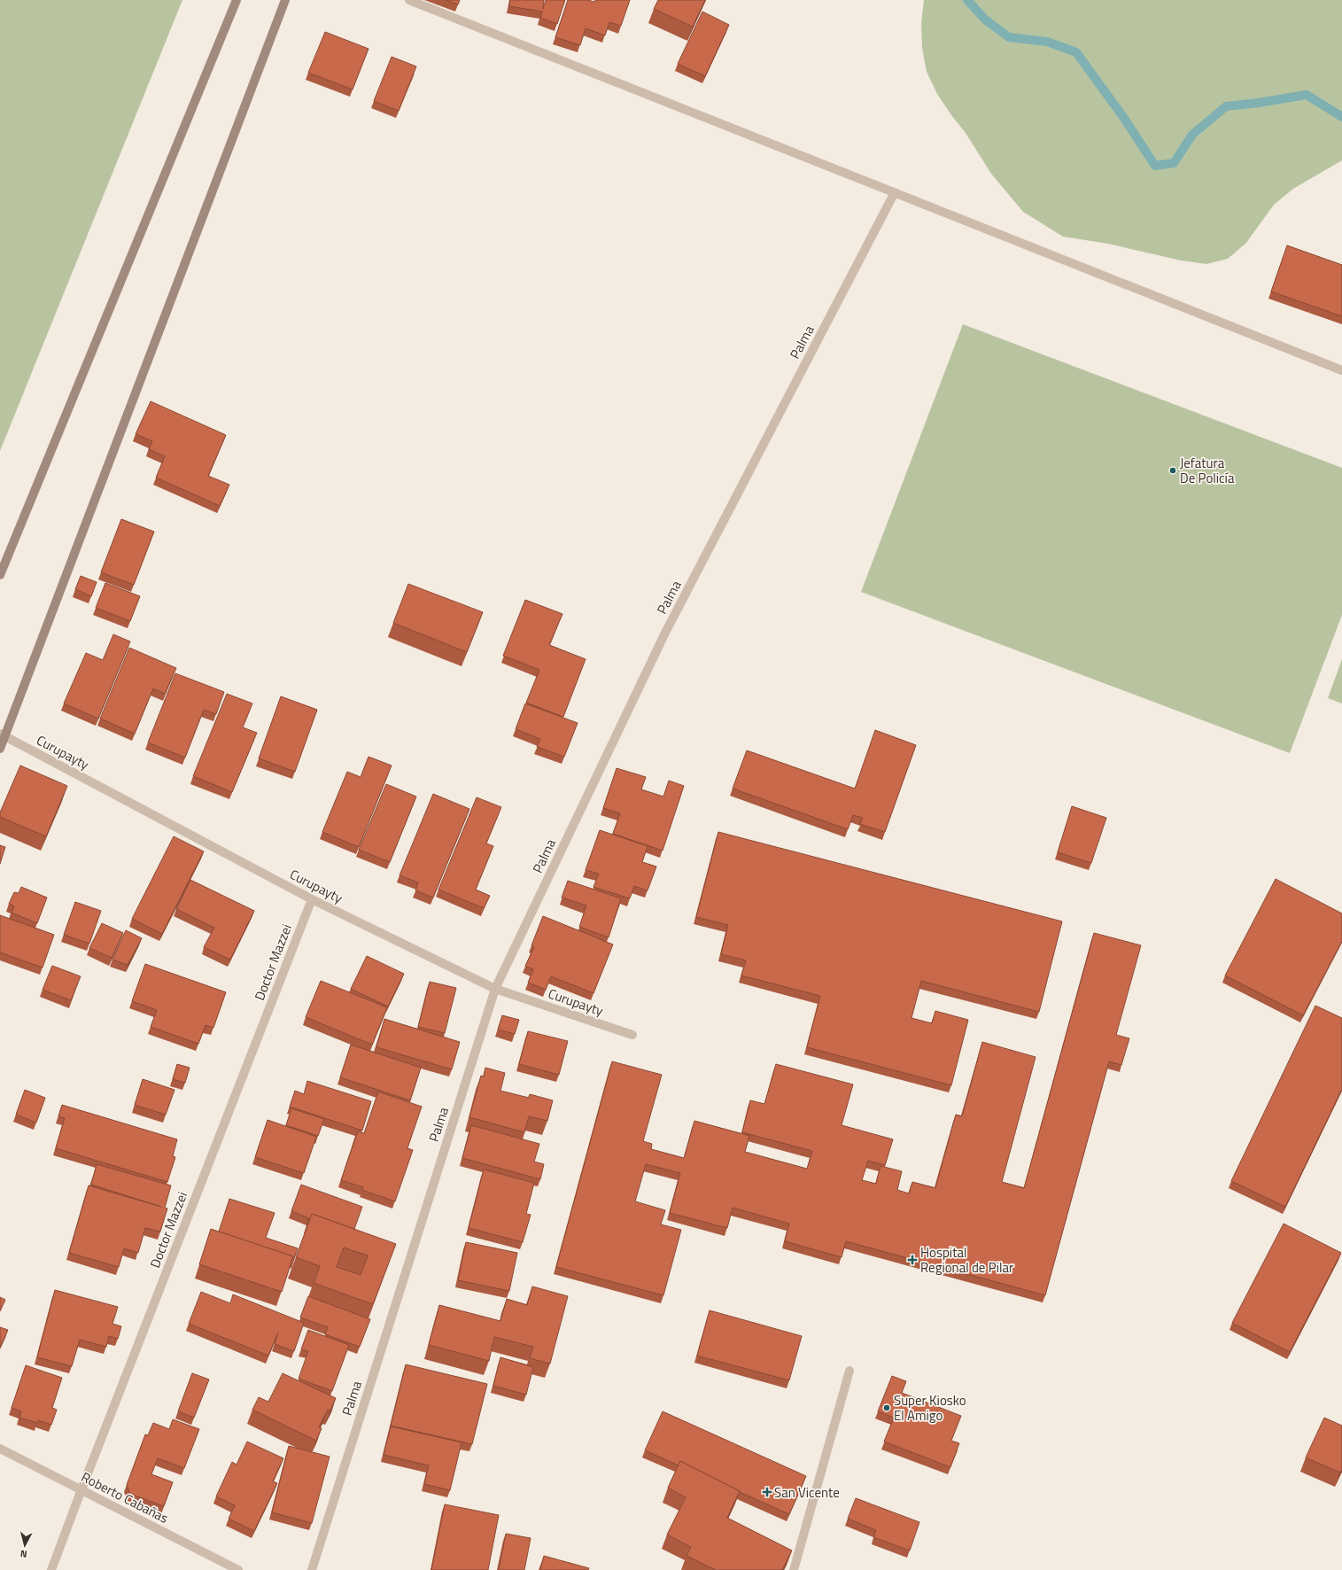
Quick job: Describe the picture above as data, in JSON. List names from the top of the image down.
{
  "streets": {
    "street": [
      "Palma",
      "Curupayty",
      "Doctor Mazzei",
      "Roberto Cabañas"
    ]
  },
  "crossings": [
    ["Palma", "Curupayty"],
    ["Curupayty", "Doctor Mazzei"],
    ["Doctor Mazzei", "Roberto Cabañas"]
  ],
  "places": {
    "other": ["Jefatura De Policía", "Super Kiosko El Amigo"],
    "health": ["Hospital Regional de Pilar", "San Vicente"]
  },
  "north": "bottom"
}
